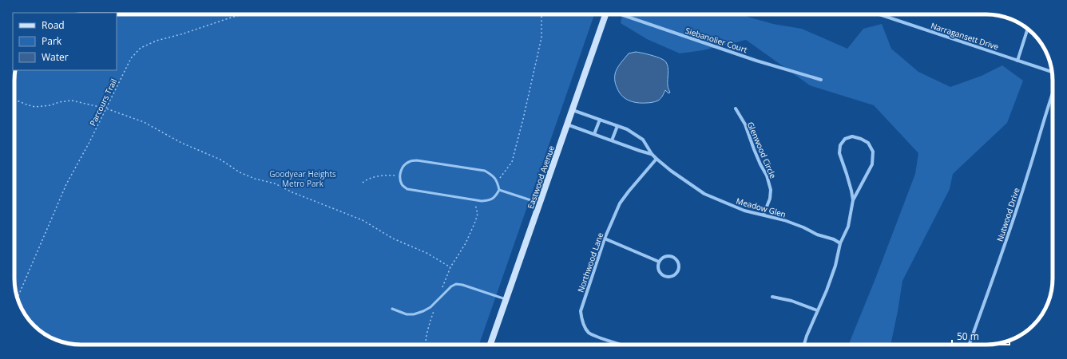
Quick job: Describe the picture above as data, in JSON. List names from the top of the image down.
{
  "streets": {
    "street": [
      "Narragansett Drive",
      "Siebanolier Court",
      "Glenwood Circle",
      "Eastwood Avenue",
      "Meadow Glen",
      "Nutwood Drive",
      "Northwood Lane"
    ],
    "path": ["Parcours Trail"]
  },
  "crossings": [
    ["Glenwood Circle", "Meadow Glen"],
    ["Eastwood Avenue", "Meadow Glen"],
    ["Meadow Glen", "Northwood Lane"]
  ],
  "parks": ["Goodyear Heights Metro Park"],
  "legend": ["Road", "Park", "Water"],
  "scale_bar": "50 m"
}
